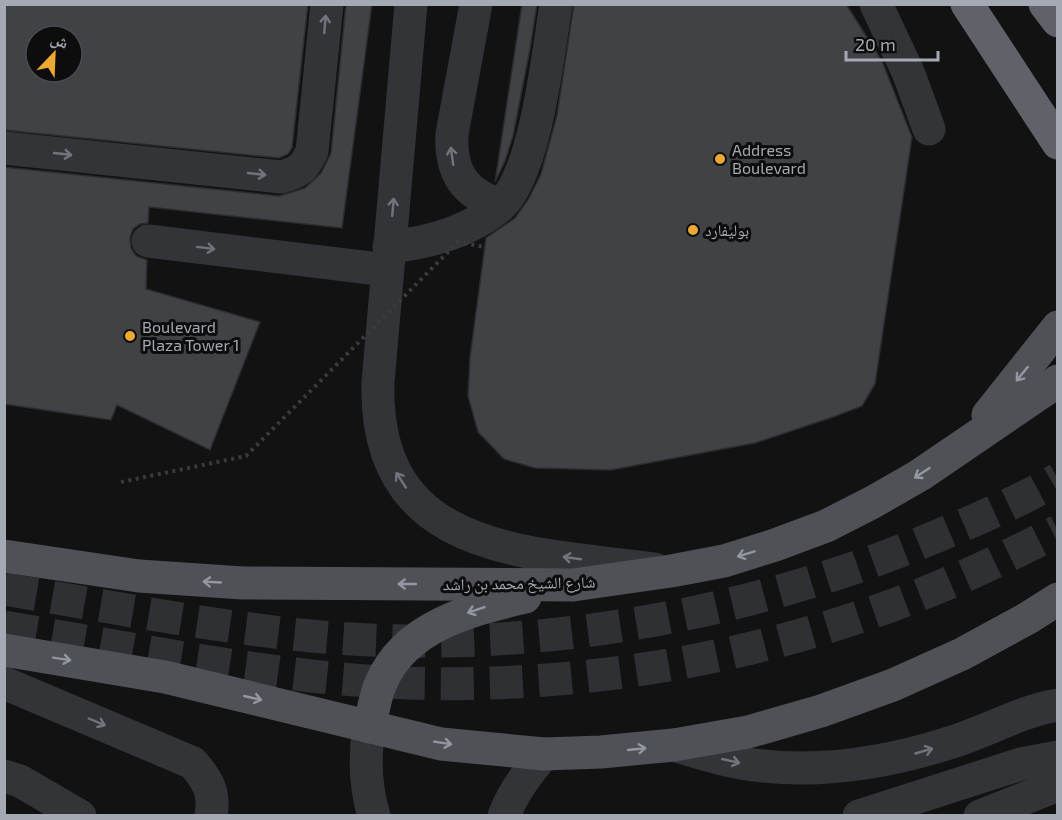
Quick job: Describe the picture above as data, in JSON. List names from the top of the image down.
{
  "streets": {
    "main road": ["شارع الشيخ محمد بن راشد"]
  },
  "places": ["Address Boulevard", "بوليفارد", "Boulevard Plaza Tower 1"],
  "scale_bar": "20 m",
  "north": "top right"
}
